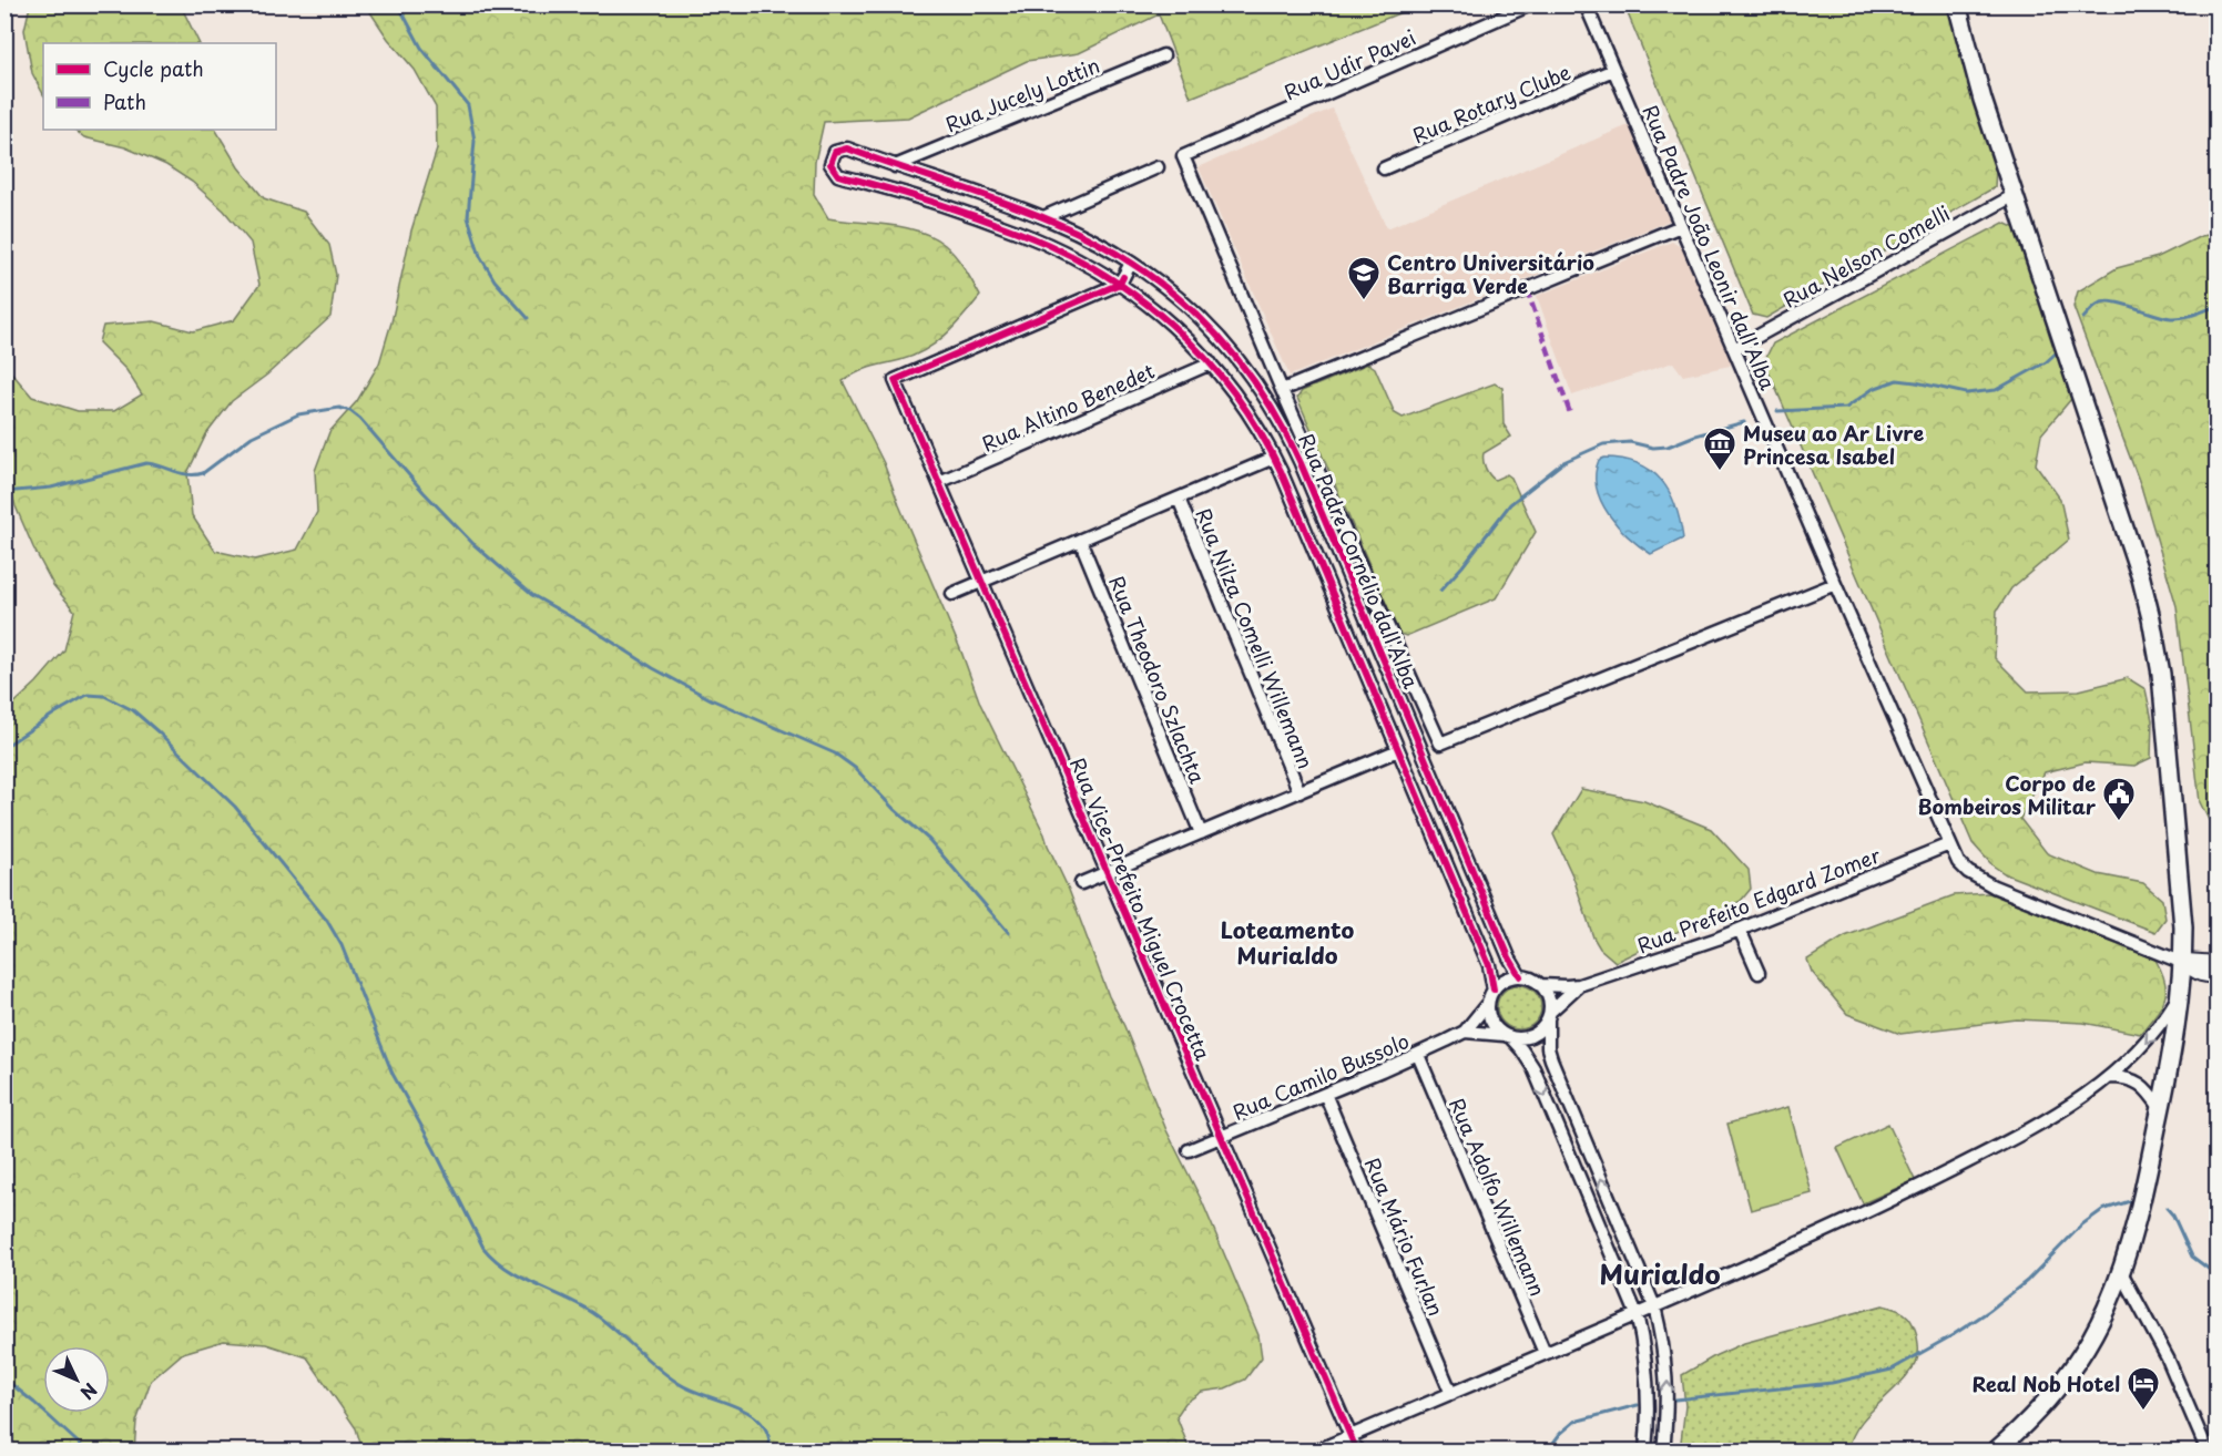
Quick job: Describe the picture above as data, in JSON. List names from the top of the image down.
{
  "streets": {
    "street": [
      "Rua Udir Pavei",
      "Rua Jucely Lottin",
      "Rua Rotary Clube",
      "Rua Padre João Leonir dall'Alba",
      "Rua Nelson Comelli",
      "Rua Altino Benedet",
      "Rua Padre Cornélio dall'Alba",
      "Rua Nilza Comelli Willemann",
      "Rua Theodoro Szlachta",
      "Rua Prefeito Edgard Zomer",
      "Rua Vice-Prefeito Miguel Crocetta",
      "Rua Camilo Bussolo",
      "Rua Adolfo Willemann",
      "Rua Mário Furlan"
    ]
  },
  "crossings": [
    ["Rua Jucely Lottin", "Rua Padre Cornélio dall'Alba"],
    ["Rua Rotary Clube", "Rua Padre João Leonir dall'Alba"],
    ["Rua Padre João Leonir dall'Alba", "Rua Nelson Comelli"],
    ["Rua Padre João Leonir dall'Alba", "Rua Prefeito Edgard Zomer"],
    ["Rua Altino Benedet", "Rua Padre Cornélio dall'Alba"],
    ["Rua Altino Benedet", "Rua Vice-Prefeito Miguel Crocetta"],
    ["Rua Padre Cornélio dall'Alba", "Rua Prefeito Edgard Zomer"],
    ["Rua Padre Cornélio dall'Alba", "Rua Vice-Prefeito Miguel Crocetta"],
    ["Rua Padre Cornélio dall'Alba", "Rua Camilo Bussolo"],
    ["Rua Prefeito Edgard Zomer", "Rua Camilo Bussolo"],
    ["Rua Vice-Prefeito Miguel Crocetta", "Rua Camilo Bussolo"],
    ["Rua Camilo Bussolo", "Rua Adolfo Willemann"],
    ["Rua Camilo Bussolo", "Rua Mário Furlan"]
  ],
  "districts": ["Loteamento Murialdo", "Murialdo"],
  "places": {
    "school or university": ["Centro Universitário Barriga Verde"],
    "museum": ["Museu ao Ar Livre Princesa Isabel"],
    "public building": ["Corpo de Bombeiros Militar"],
    "hotel": ["Real Nob Hotel"]
  },
  "legend": ["Cycle path", "Path"],
  "north": "bottom right"
}
